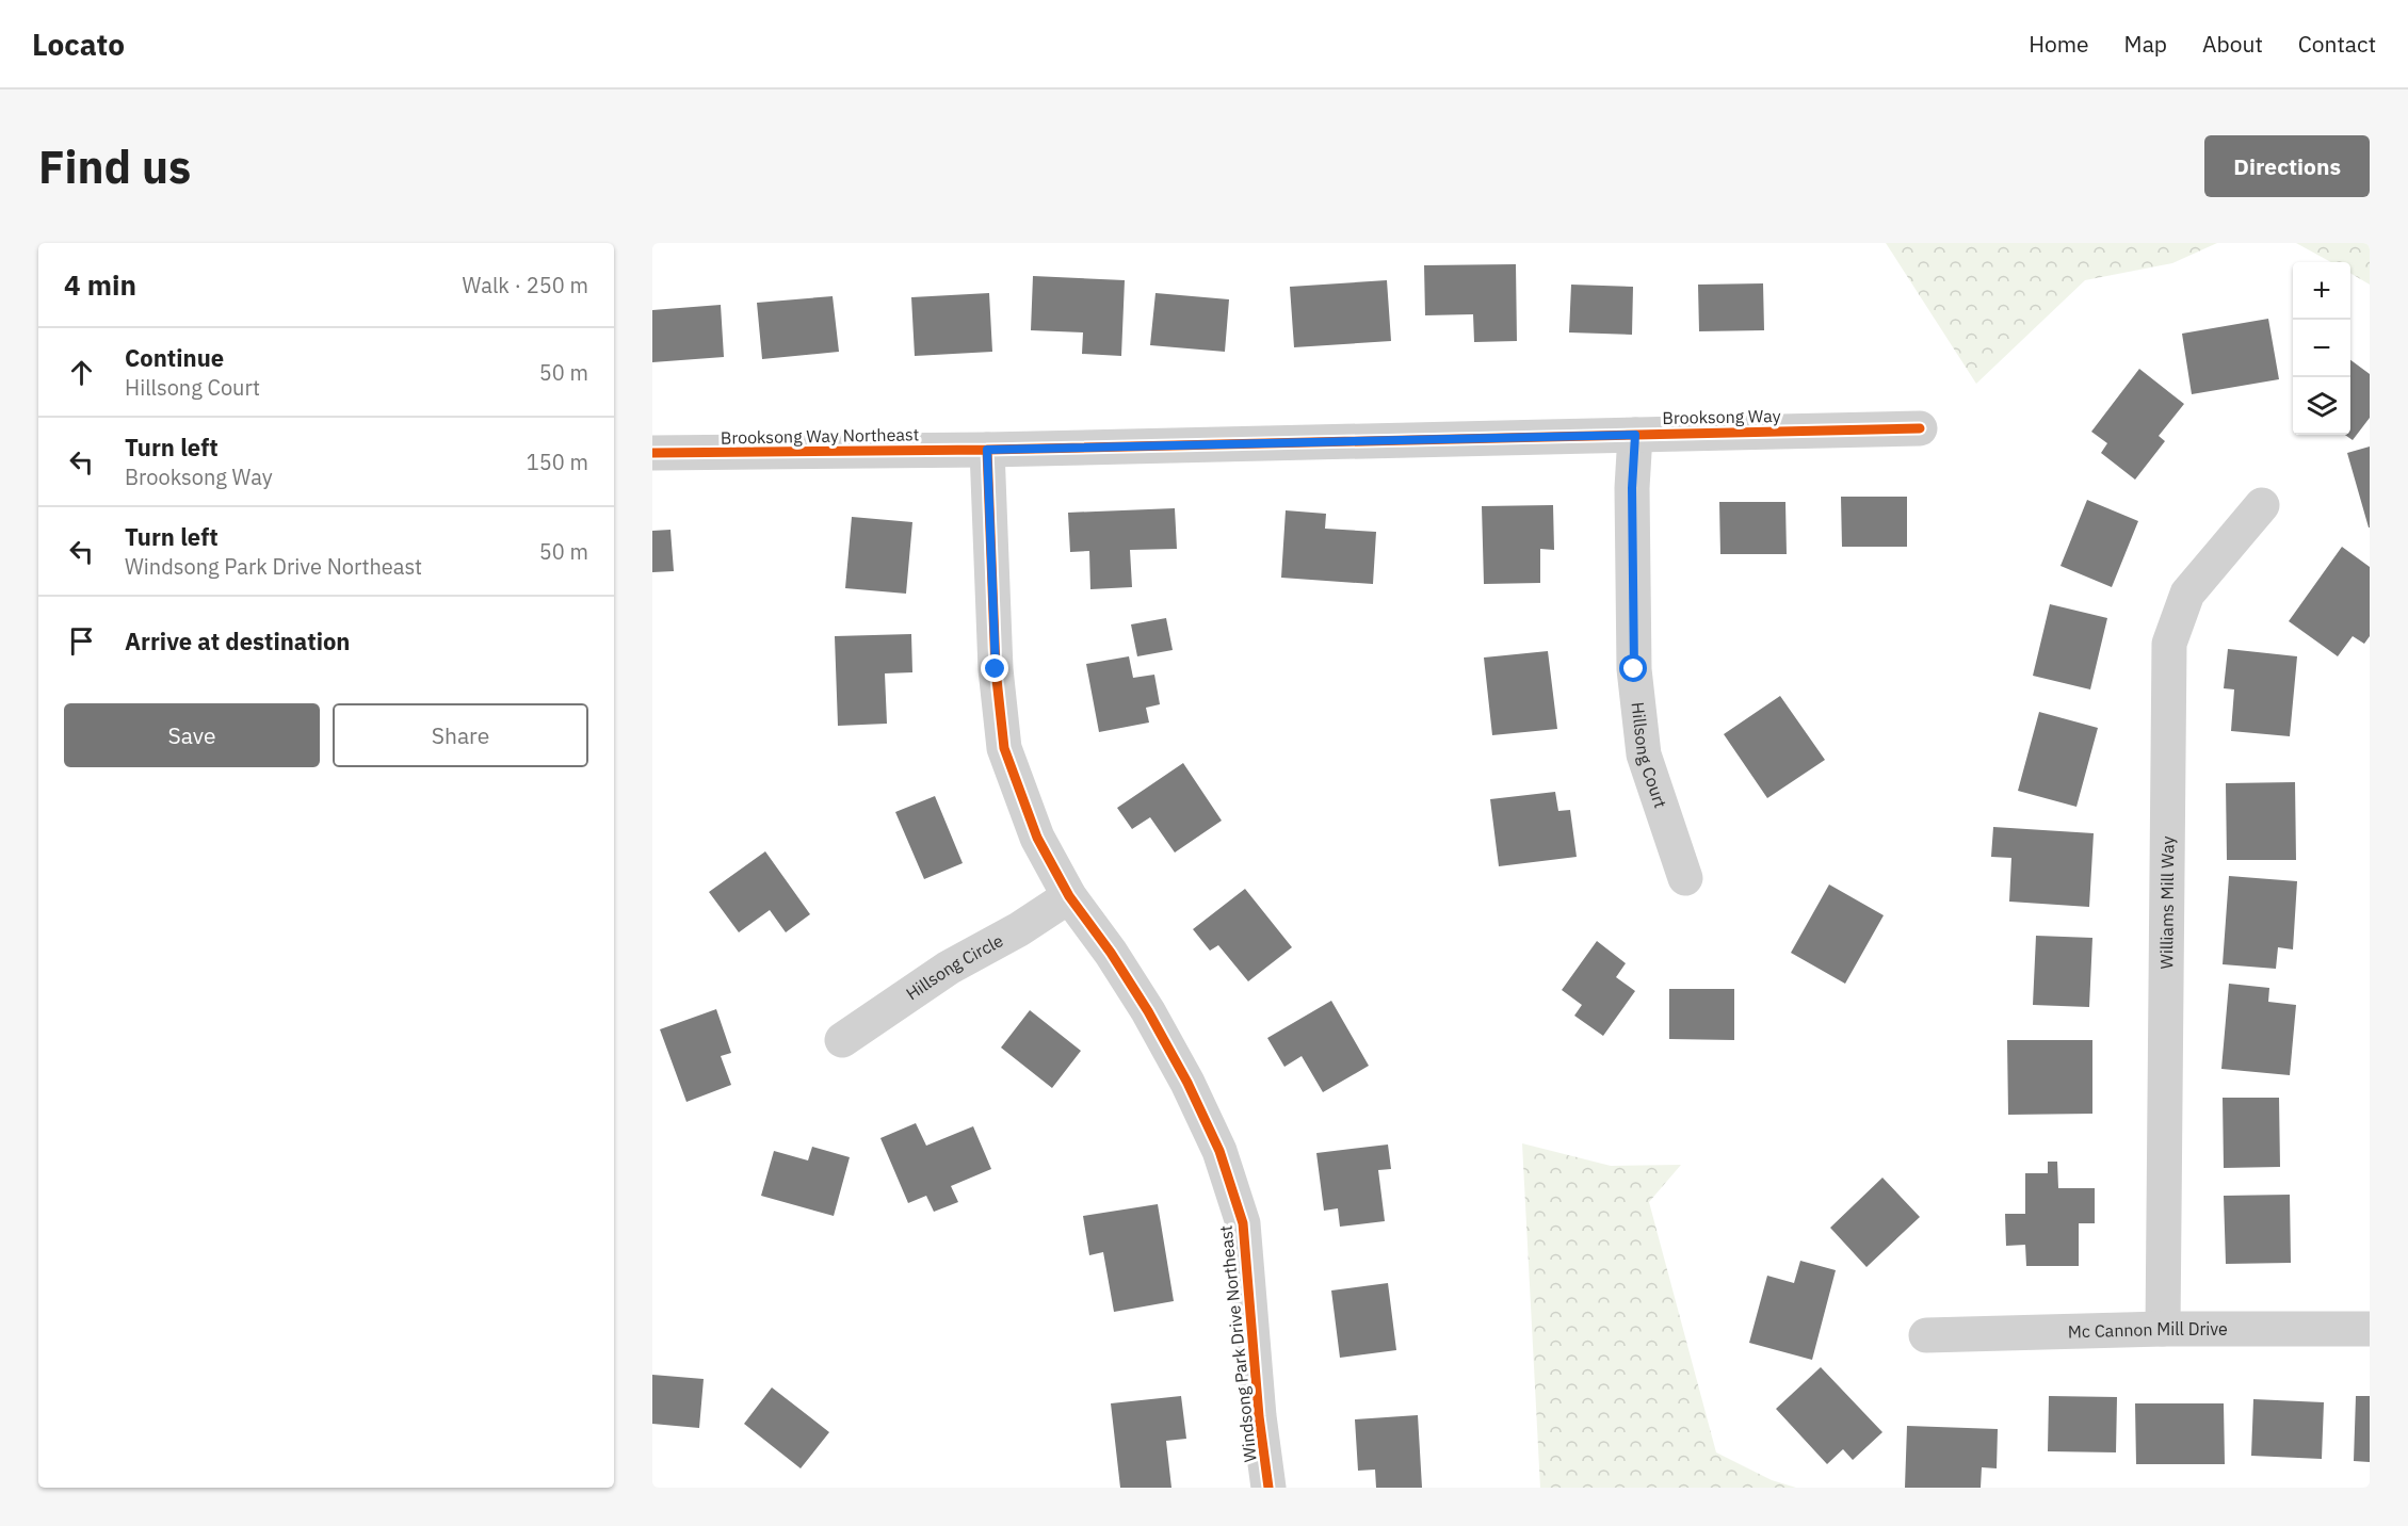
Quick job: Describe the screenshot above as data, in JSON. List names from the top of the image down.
{
  "streets": {
    "street": [
      "Brooksong Way",
      "Brooksong Way Northeast",
      "Hillsong Court",
      "Williams Mill Way",
      "Hillsong Circle",
      "Mc Cannon Mill Drive",
      "Windsong Park Drive Northeast"
    ]
  },
  "crossings": [
    ["Brooksong Way", "Brooksong Way Northeast"],
    ["Brooksong Way", "Hillsong Court"],
    ["Brooksong Way", "Windsong Park Drive Northeast"],
    ["Brooksong Way Northeast", "Windsong Park Drive Northeast"],
    ["Williams Mill Way", "Mc Cannon Mill Drive"],
    ["Hillsong Circle", "Windsong Park Drive Northeast"]
  ],
  "page": {
    "header": "Locato",
    "nav": [
      "Home",
      "Map",
      "About",
      "Contact"
    ],
    "buttons": [
      "Directions",
      ["Save", "Share"]
    ],
    "title": "Find us",
    "heading": ["4 min", "Walk · 250 m"],
    "map_buttons": ["+", "−"],
    "list": [
      ["Continue", "Hillsong Court", "50 m"],
      ["Turn left", "Brooksong Way", "150 m"],
      ["Turn left", "Windsong Park Drive Northeast", "50 m"],
      "Arrive at destination"
    ]
  }
}
